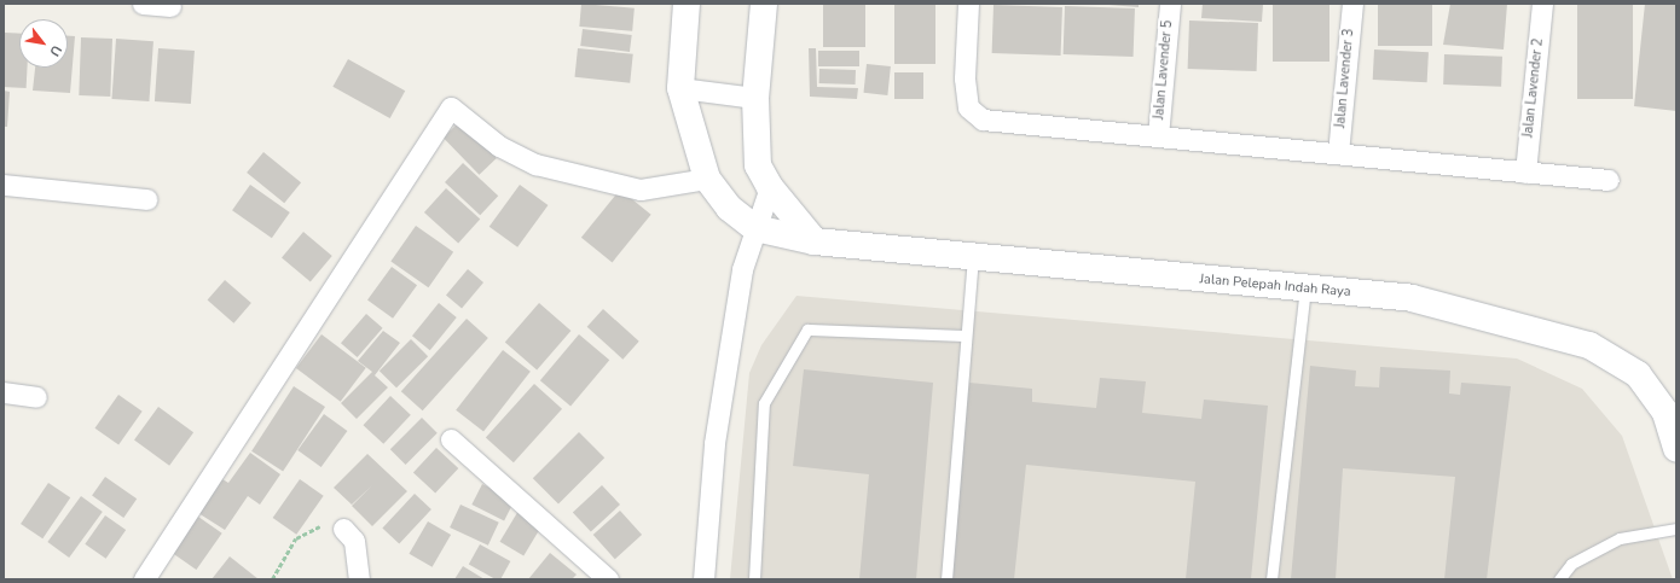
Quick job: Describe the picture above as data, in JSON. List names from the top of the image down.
{
  "streets": {
    "street": [
      "Jalan Lavender 5",
      "Jalan Lavender 3",
      "Jalan Lavender 2",
      "Jalan Pelepah Indah Raya"
    ]
  },
  "north": "bottom right"
}
